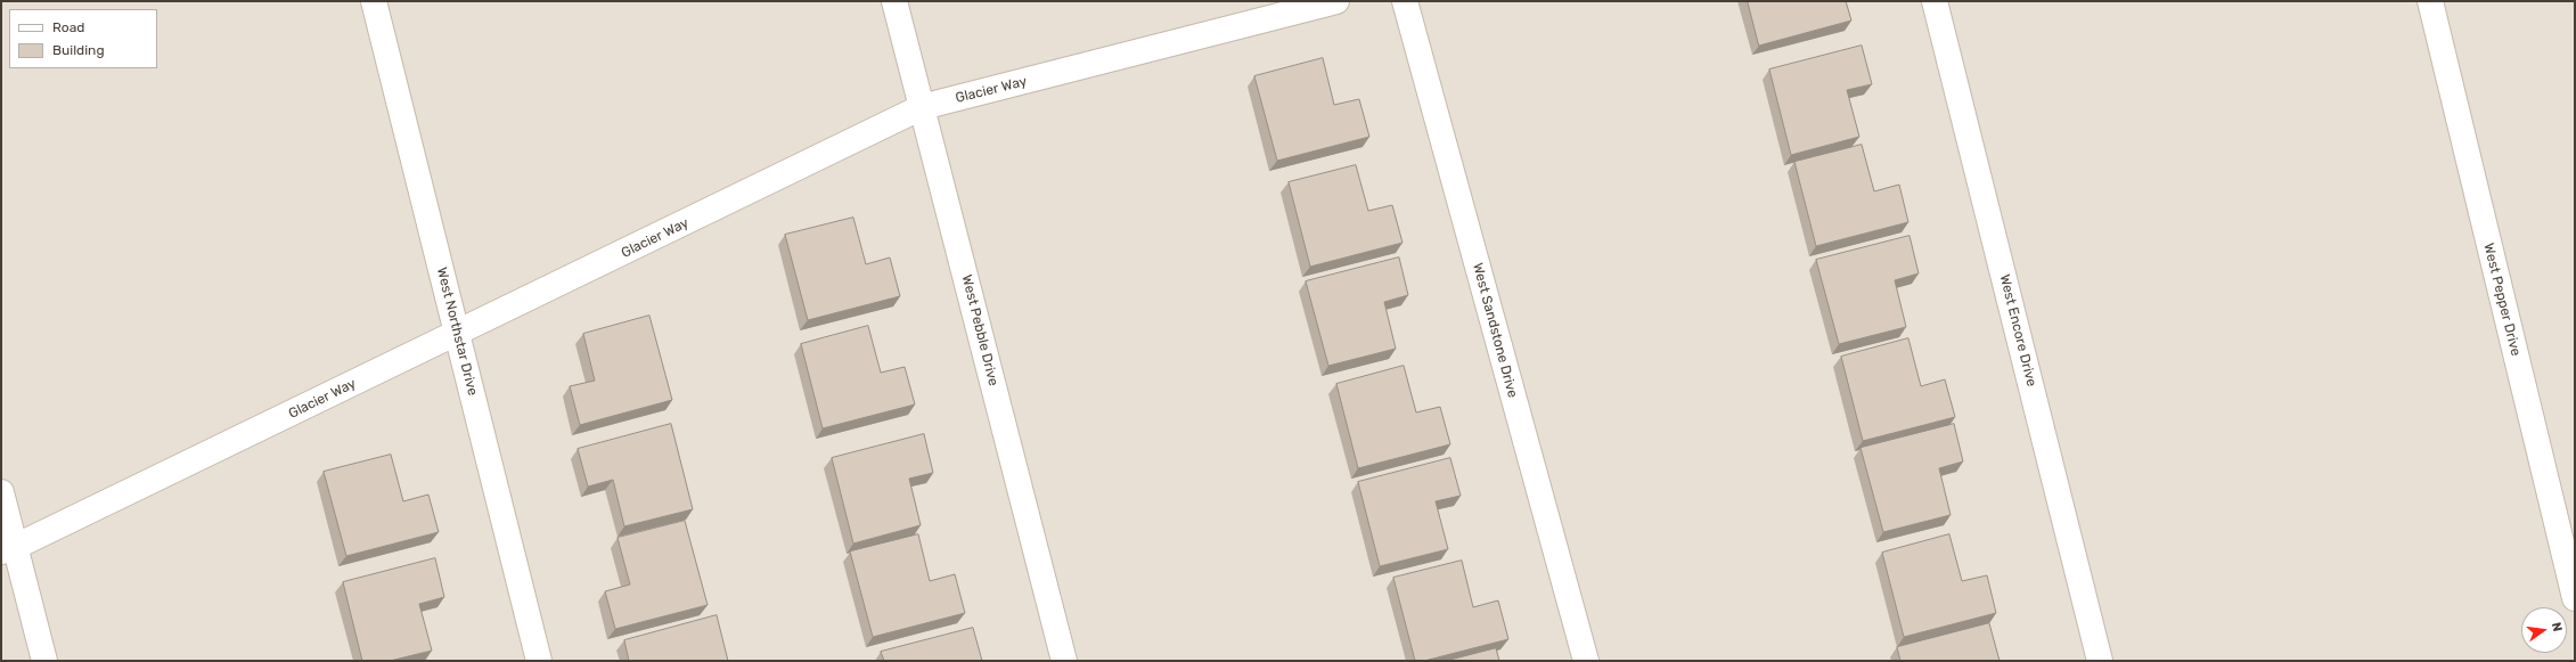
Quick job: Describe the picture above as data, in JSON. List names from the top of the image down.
{
  "streets": {
    "street": [
      "Glacier Way",
      "West Pepper Drive",
      "West Pebble Drive",
      "West Sandstone Drive",
      "West Encore Drive",
      "West Northstar Drive"
    ]
  },
  "crossings": [
    ["Glacier Way", "West Pebble Drive"],
    ["Glacier Way", "West Northstar Drive"]
  ],
  "legend": ["Road", "Building"],
  "north": "right"
}
